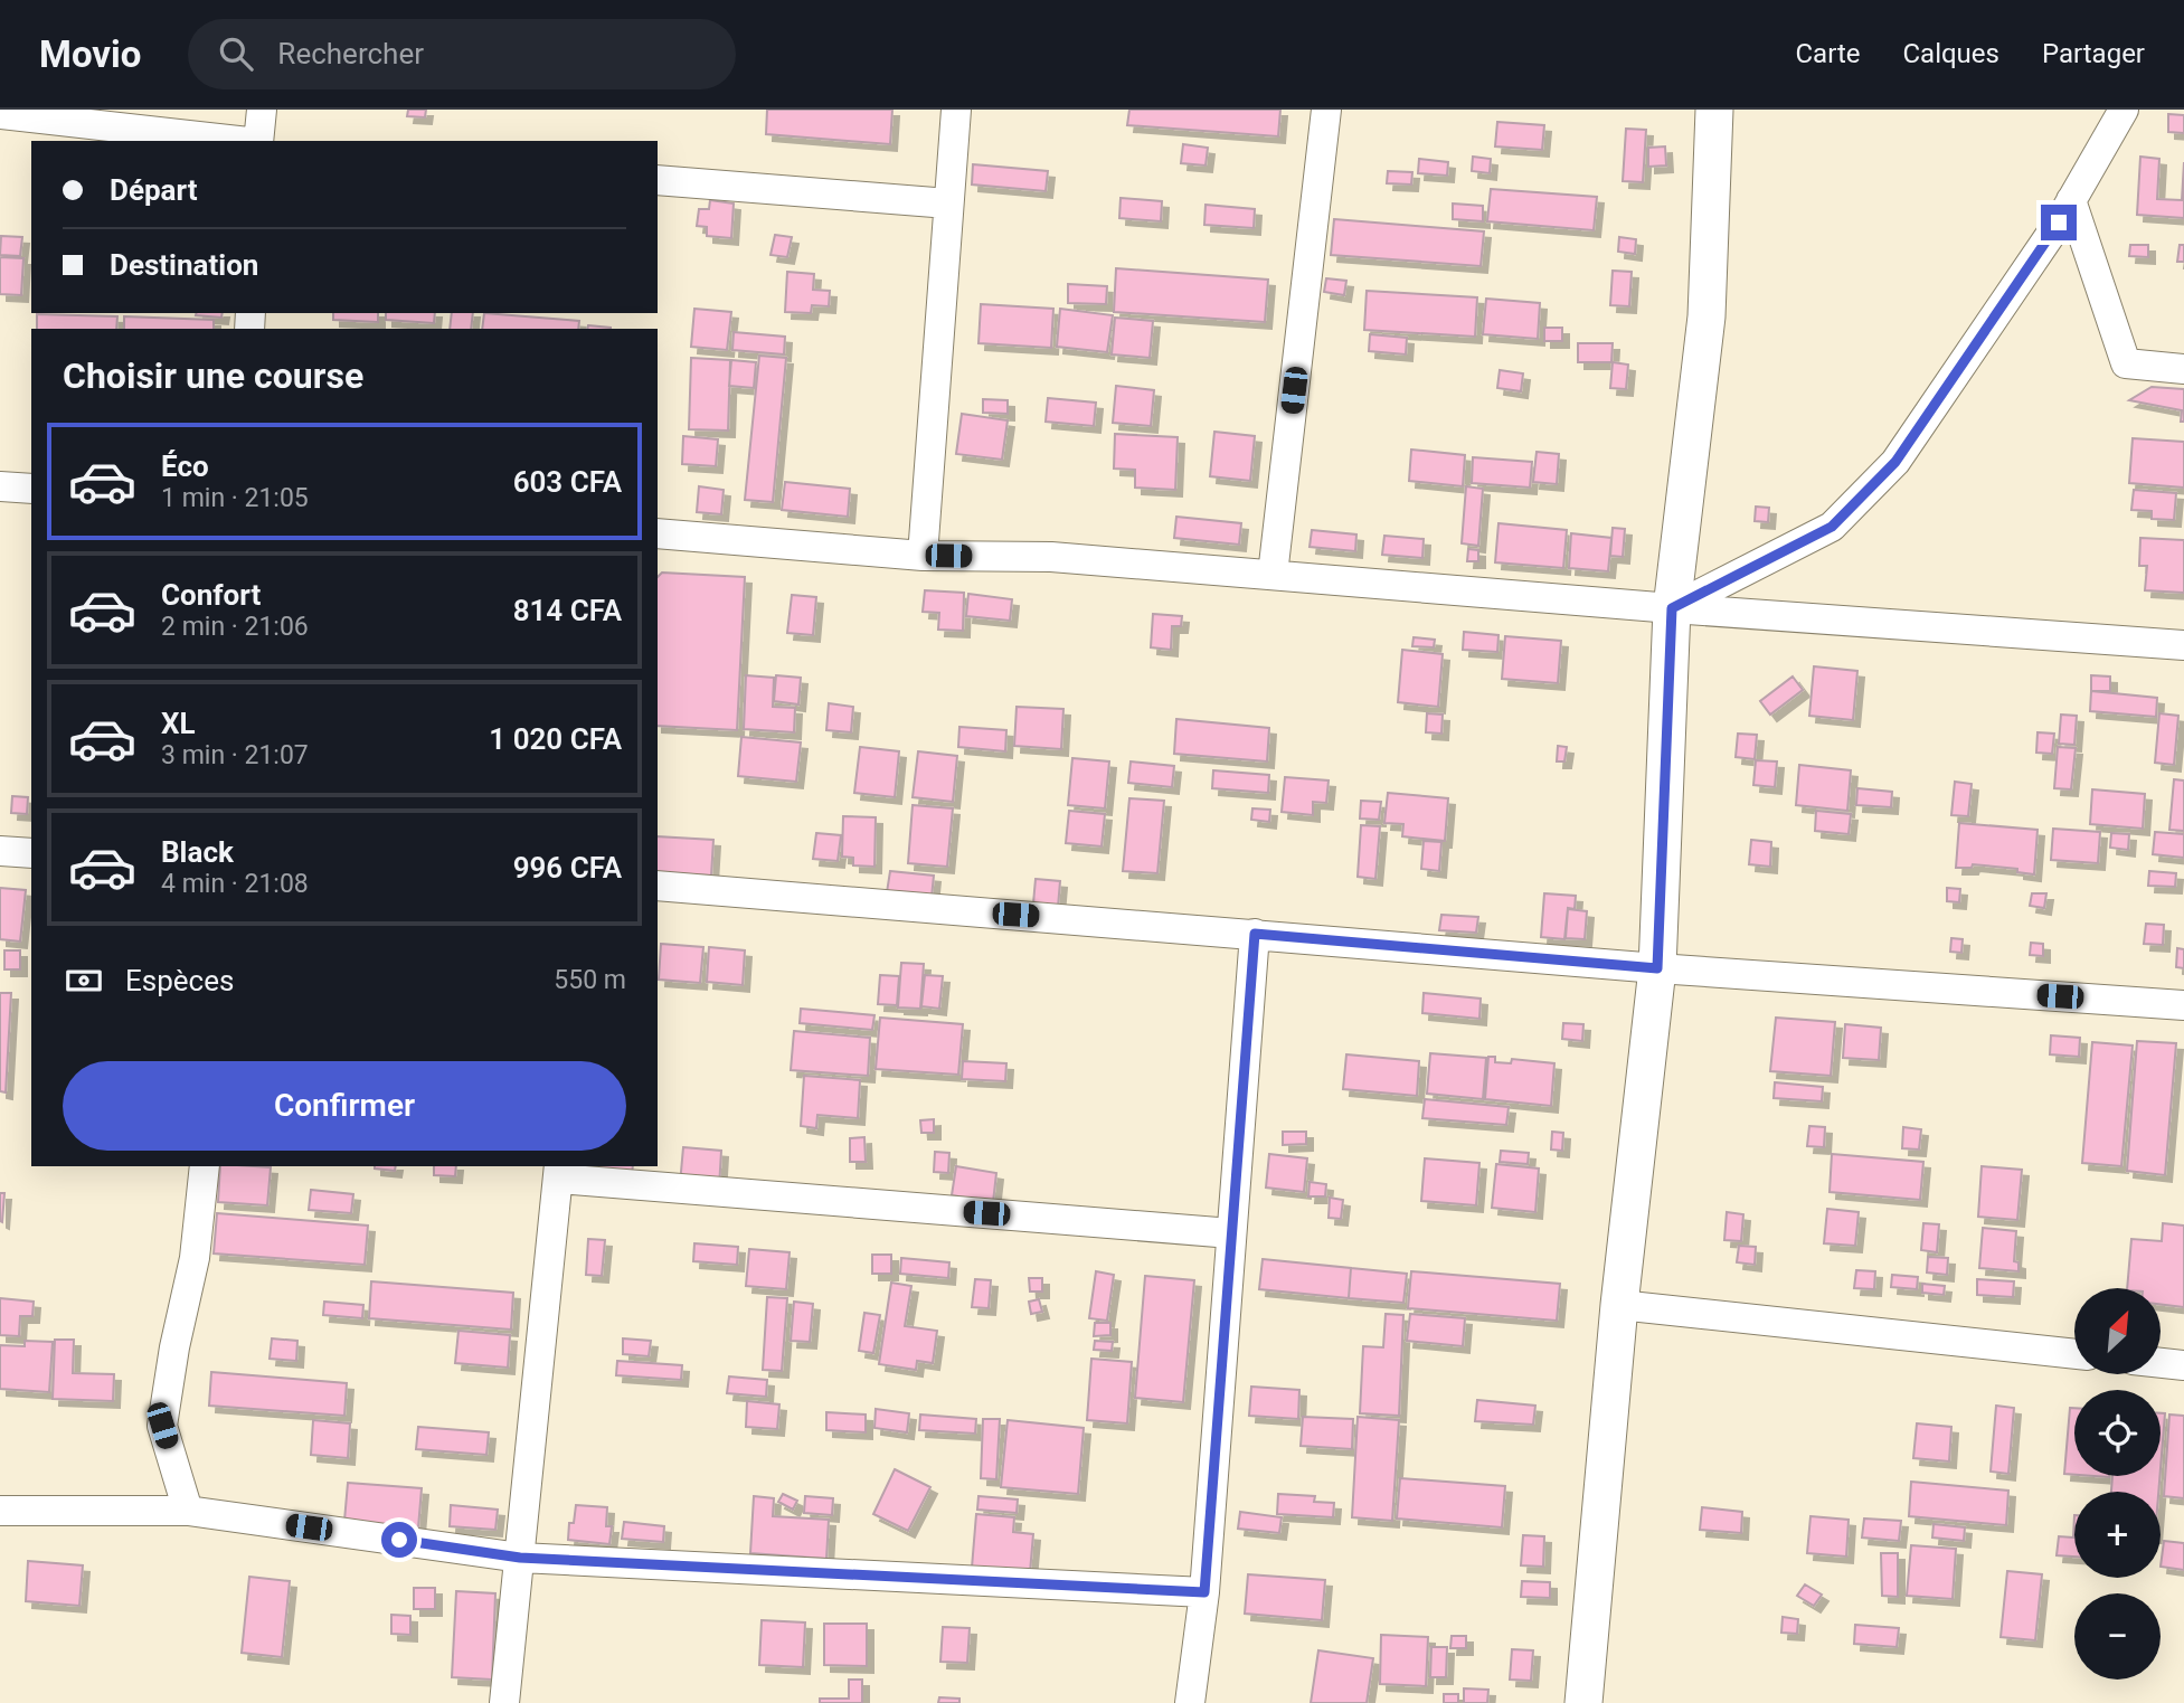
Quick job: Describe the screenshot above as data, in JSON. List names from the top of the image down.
{
  "north": "top right",
  "page": {
    "header": "Movio",
    "search": "Rechercher",
    "nav": ["Carte", "Calques", "Partager"],
    "banner": ["Départ", "Destination"],
    "heading": "Choisir une course",
    "list": [
      {
        "name": "Éco",
        "note": "1 min · 21:05",
        "value": "603 CFA"
      },
      {
        "name": "Confort",
        "note": "2 min · 21:06",
        "value": "814 CFA"
      },
      {
        "name": "XL",
        "note": "3 min · 21:07",
        "value": "1 020 CFA"
      },
      {
        "name": "Black",
        "note": "4 min · 21:08",
        "value": "996 CFA"
      }
    ],
    "pay": ["Espèces", "550 m"],
    "buttons": "Confirmer",
    "map_buttons": ["+", "−"]
  }
}
